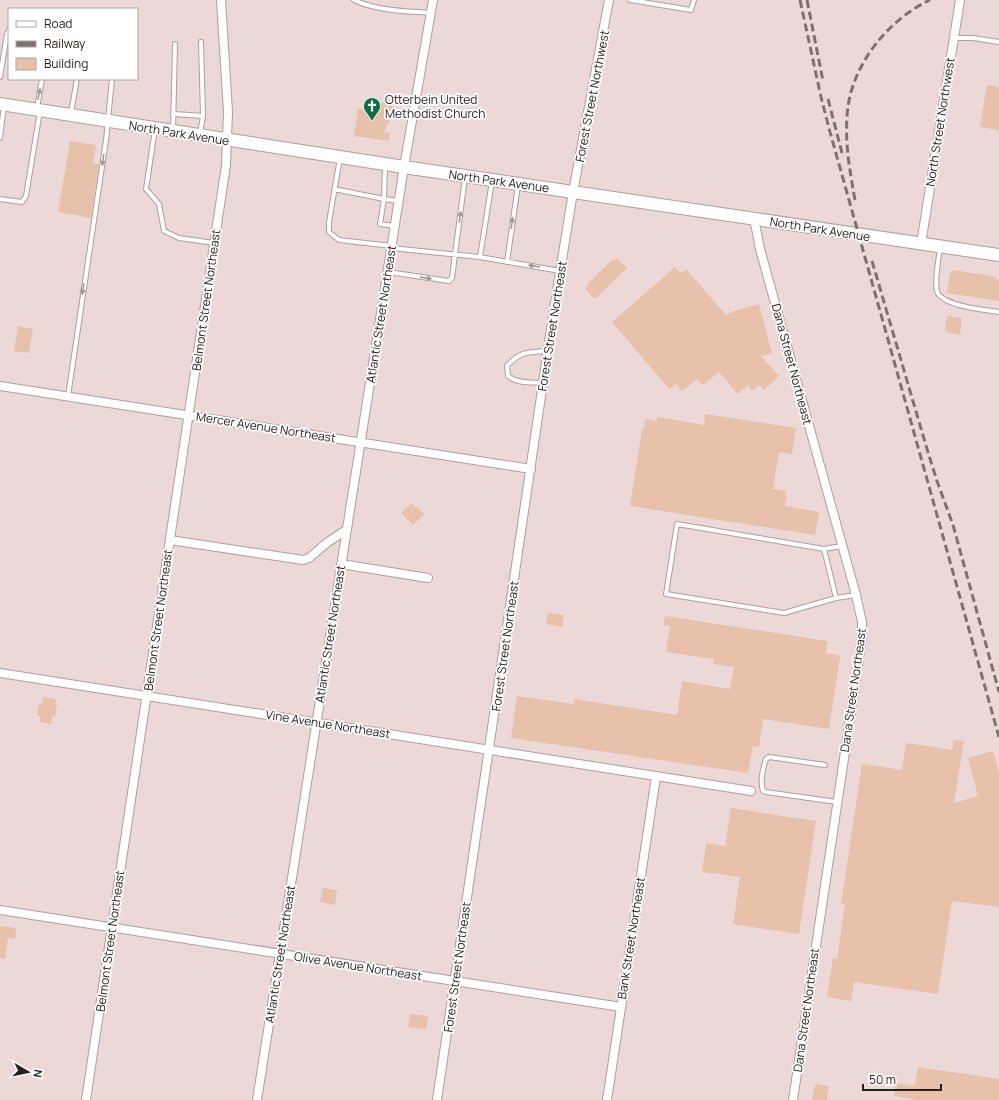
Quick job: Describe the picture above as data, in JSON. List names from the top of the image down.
{
  "streets": {
    "street": [
      "Forest Street Northwest",
      "North Street Northwest",
      "North Park Avenue",
      "Belmont Street Northeast",
      "Atlantic Street Northeast",
      "Forest Street Northeast",
      "Dana Street Northeast",
      "Mercer Avenue Northeast",
      "Vine Avenue Northeast",
      "Bank Street Northeast",
      "Olive Avenue Northeast"
    ]
  },
  "crossings": [
    ["Forest Street Northwest", "North Park Avenue"],
    ["Forest Street Northwest", "Forest Street Northeast"],
    ["North Street Northwest", "North Park Avenue"],
    ["North Park Avenue", "Belmont Street Northeast"],
    ["North Park Avenue", "Atlantic Street Northeast"],
    ["North Park Avenue", "Forest Street Northeast"],
    ["North Park Avenue", "Dana Street Northeast"],
    ["Belmont Street Northeast", "Mercer Avenue Northeast"],
    ["Belmont Street Northeast", "Vine Avenue Northeast"],
    ["Belmont Street Northeast", "Olive Avenue Northeast"],
    ["Atlantic Street Northeast", "Mercer Avenue Northeast"],
    ["Atlantic Street Northeast", "Vine Avenue Northeast"],
    ["Atlantic Street Northeast", "Olive Avenue Northeast"],
    ["Forest Street Northeast", "Mercer Avenue Northeast"],
    ["Forest Street Northeast", "Vine Avenue Northeast"],
    ["Forest Street Northeast", "Olive Avenue Northeast"],
    ["Vine Avenue Northeast", "Bank Street Northeast"],
    ["Bank Street Northeast", "Olive Avenue Northeast"]
  ],
  "places": {
    "church": ["Otterbein United Methodist Church"]
  },
  "legend": ["Road", "Railway", "Building"],
  "scale_bar": "50 m",
  "north": "right"
}
